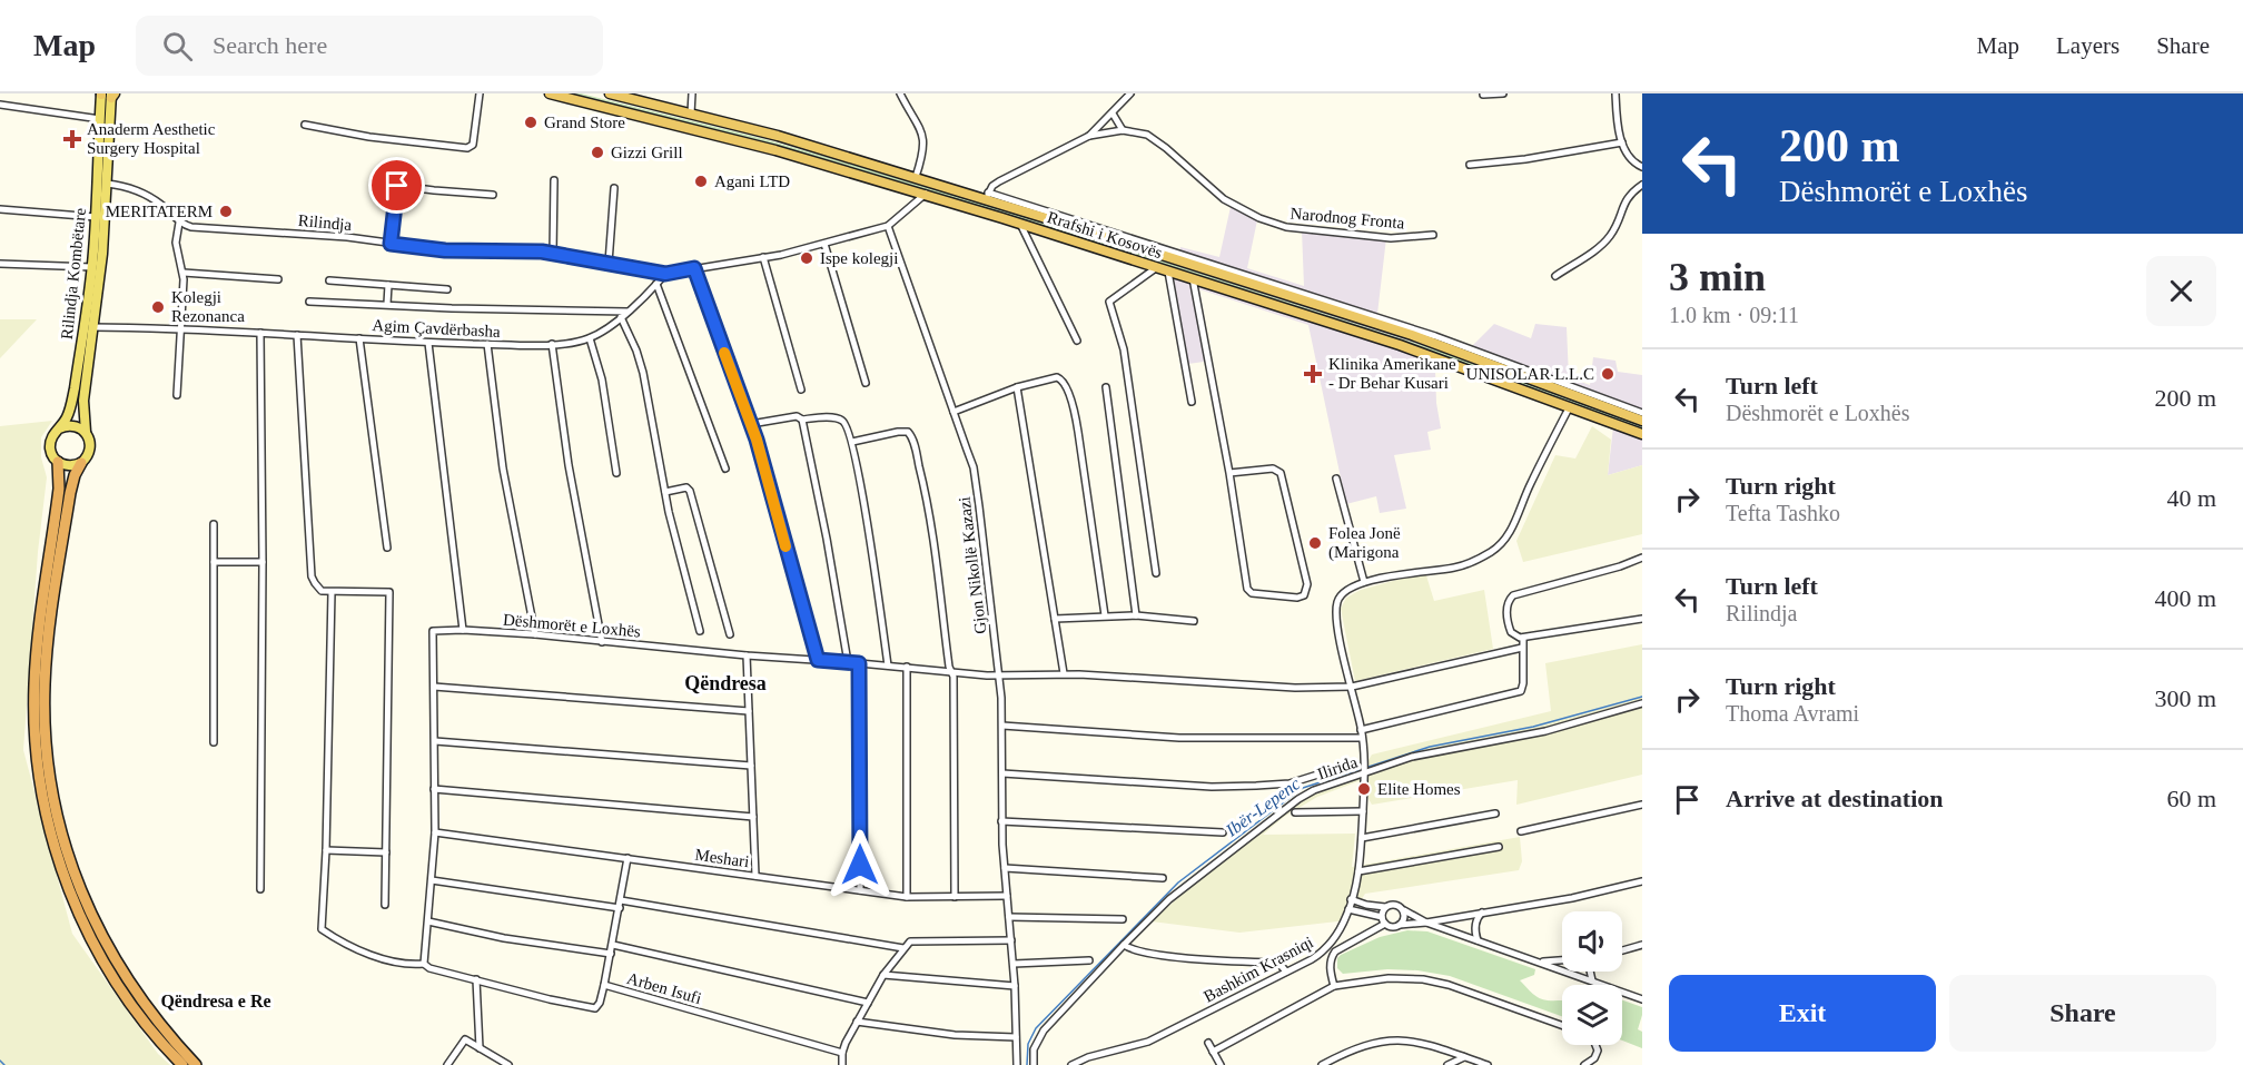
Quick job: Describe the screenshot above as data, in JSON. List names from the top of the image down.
{
  "streets": {
    "highway": ["Rrafshi i Kosovës"],
    "main road": ["Rilindja Kombëtare"],
    "street": [
      "Narodnog Fronta",
      "Rilindja",
      "Agim Çavdërbasha",
      "Gjon Nikollë Kazazi",
      "Dëshmorët e Loxhës",
      "Ilirida",
      "Meshari",
      "Bashkim Krasniqi",
      "Arben Isufi"
    ]
  },
  "crossings": [
    ["Rilindja", "Agim Çavdërbasha"],
    ["Rilindja Kombëtare", "Agim Çavdërbasha"],
    ["Gjon Nikollë Kazazi", "Dëshmorët e Loxhës"],
    ["Gjon Nikollë Kazazi", "Meshari"],
    ["Dëshmorët e Loxhës", "Meshari"],
    ["Dëshmorët e Loxhës", "Bashkim Krasniqi"],
    ["Ilirida", "Bashkim Krasniqi"],
    ["Meshari", "Arben Isufi"]
  ],
  "districts": ["Qëndresa", "Qëndresa e Re"],
  "water": ["Ibër-Lepenc"],
  "places": {
    "other": [
      "Grand Store",
      "Gizzi Grill",
      "Agani LTD",
      "MERITATERM",
      "Ispe kolegji",
      "Kolegji Rezonanca",
      "UNISOLAR L.L.C",
      "Folea Jonë (Marigona",
      "Elite Homes"
    ],
    "health": ["Anaderm Aesthetic Surgery Hospital", "Klinika Amerikane - Dr Behar Kusari"]
  },
  "page": {
    "header": "Map",
    "search": "Search here",
    "nav": ["Map", "Layers", "Share"],
    "turn": ["200 m", "Dëshmorët e Loxhës"],
    "heading": ["3 min", "1.0 km · 09:11"],
    "list": [
      {
        "name": "Turn left",
        "note": "Dëshmorët e Loxhës",
        "value": "200 m"
      },
      {
        "name": "Turn right",
        "note": "Tefta Tashko",
        "value": "40 m"
      },
      {
        "name": "Turn left",
        "note": "Rilindja",
        "value": "400 m"
      },
      {
        "name": "Turn right",
        "note": "Thoma Avrami",
        "value": "300 m"
      },
      {
        "name": "Arrive at destination",
        "value": "60 m"
      }
    ],
    "buttons": ["Exit", "Share"]
  }
}
